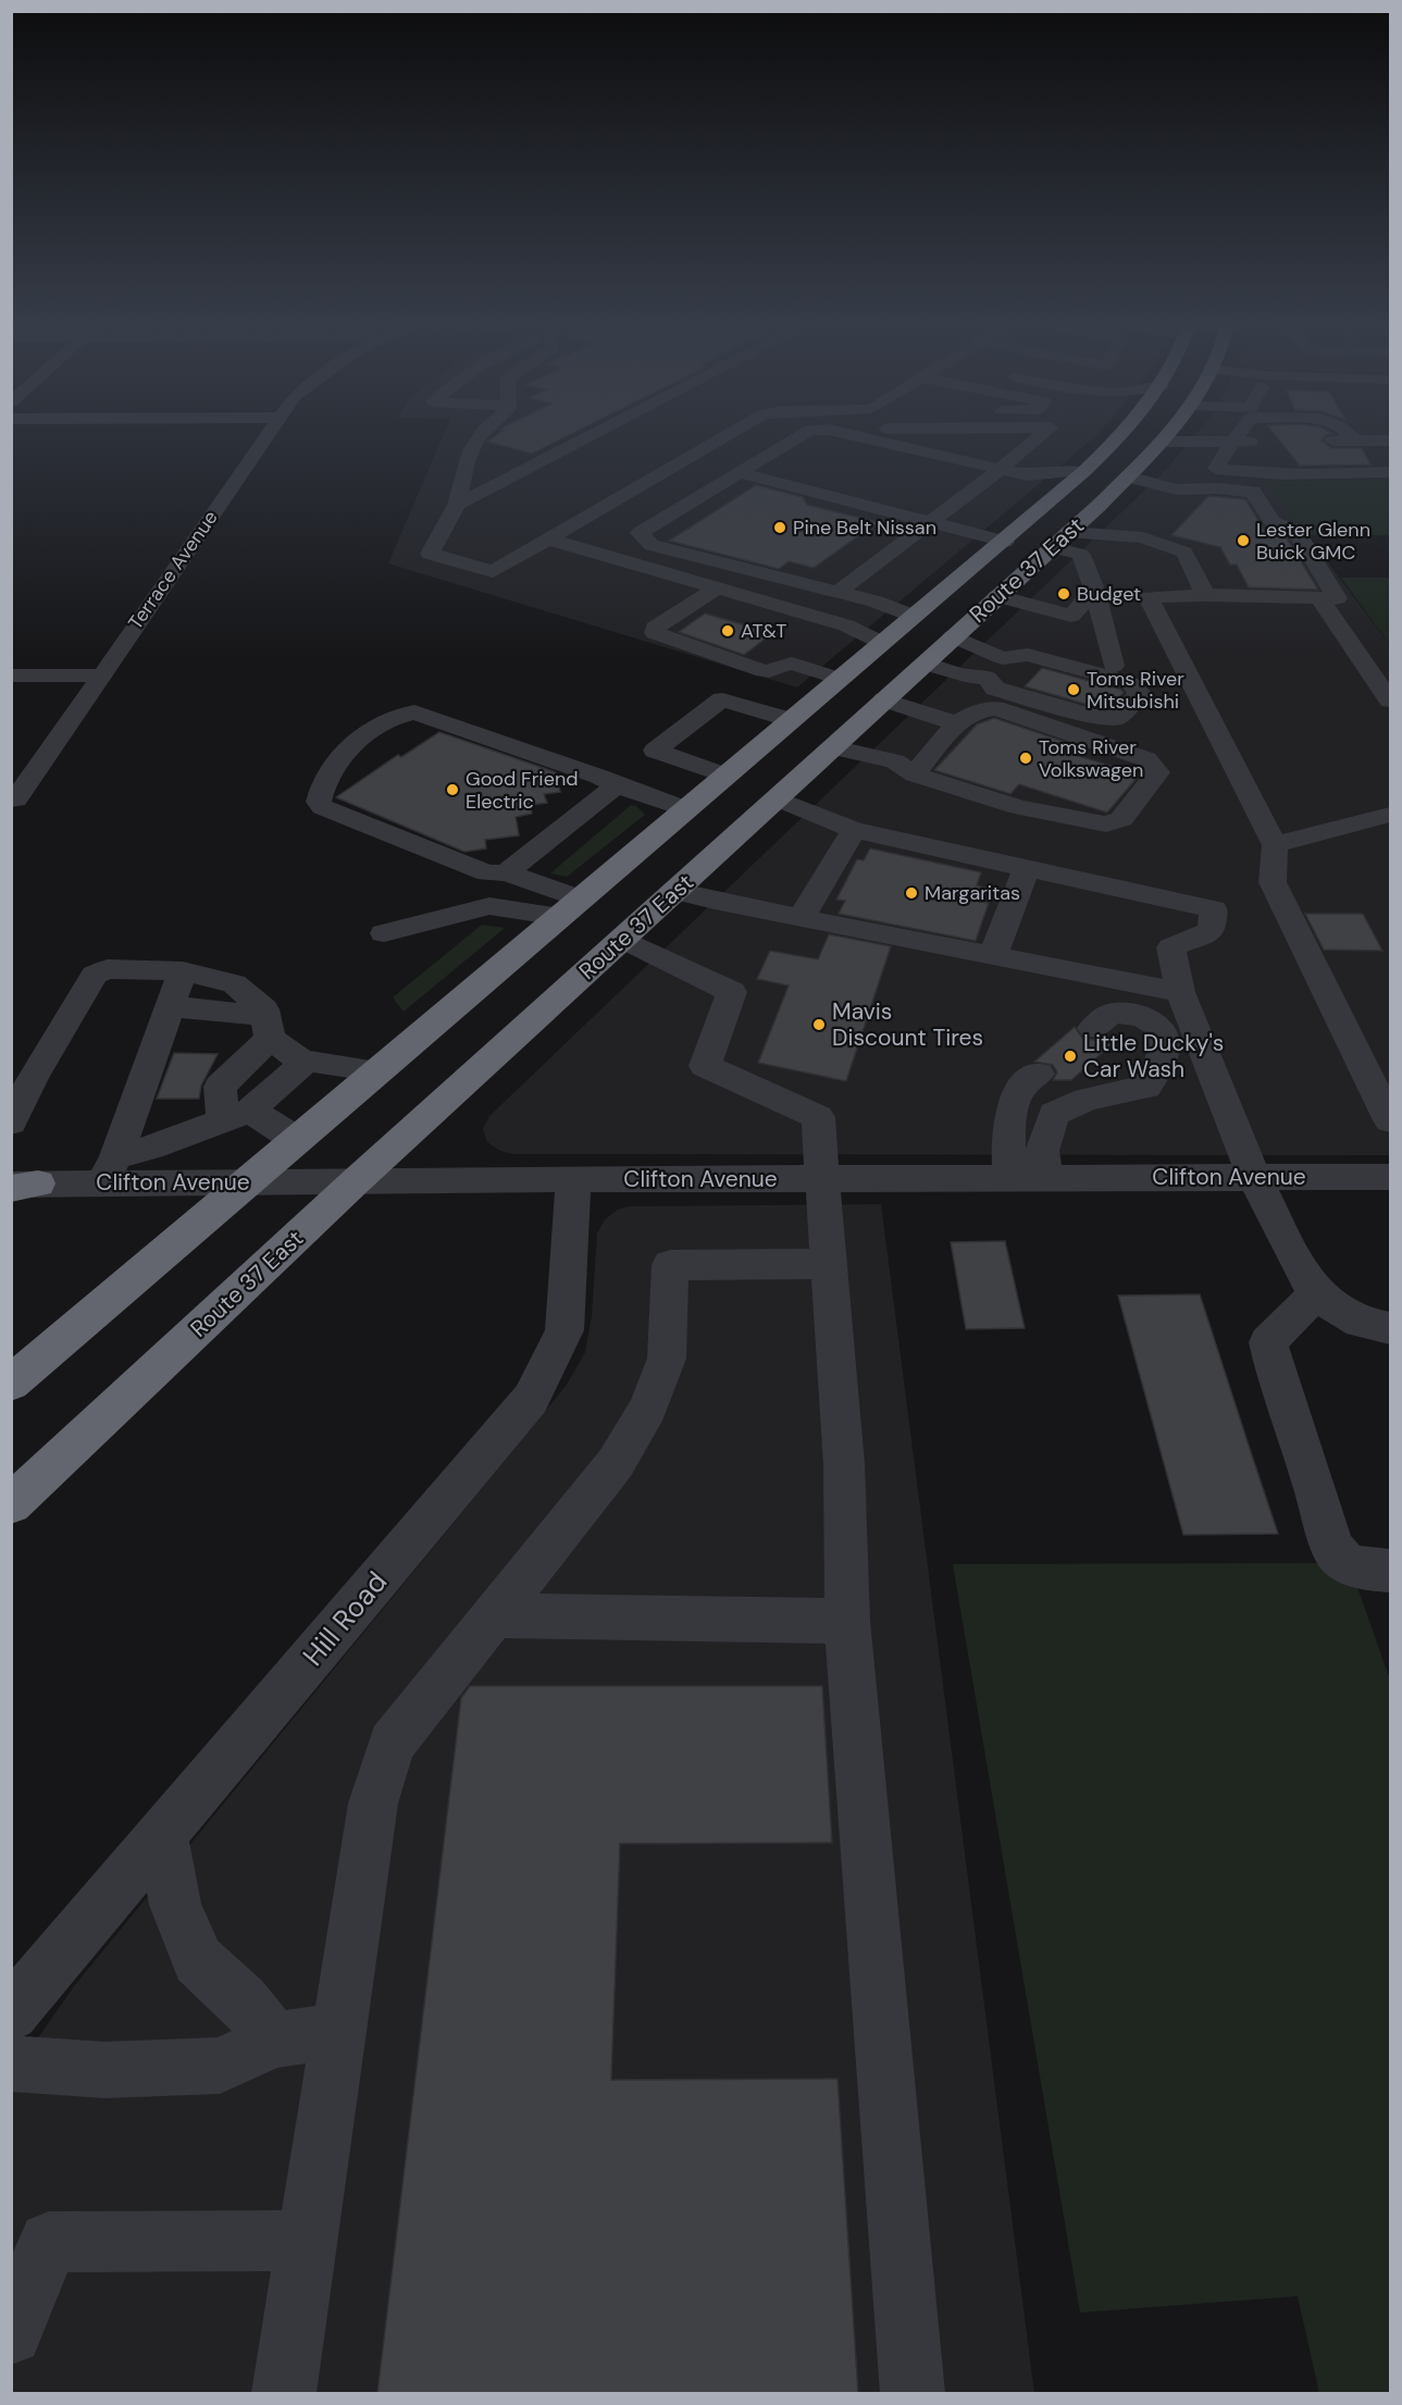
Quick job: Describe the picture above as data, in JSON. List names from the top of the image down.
{
  "streets": {
    "highway": ["Route 37 East"],
    "street": ["Terrace Avenue", "Clifton Avenue", "Hill Road"]
  },
  "crossings": [
    ["Route 37 East", "Clifton Avenue"],
    ["Clifton Avenue", "Hill Road"]
  ],
  "places": [
    "Pine Belt Nissan",
    "Lester Glenn Buick GMC",
    "Budget",
    "AT&T",
    "Toms River Mitsubishi",
    "Toms River Volkswagen",
    "Good Friend Electric",
    "Margaritas",
    "Mavis Discount Tires",
    "Little Ducky's Car Wash"
  ]
}
